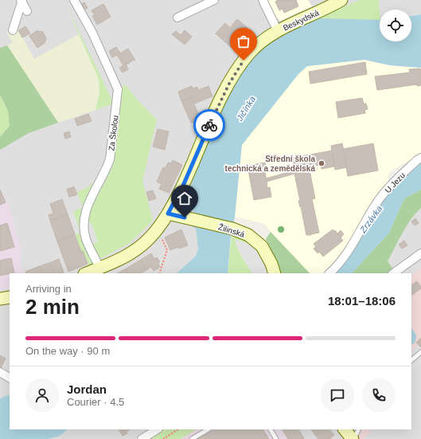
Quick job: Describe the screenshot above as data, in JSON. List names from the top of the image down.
{
  "streets": {
    "street": [
      "Beskydská",
      "Za Školou",
      "U Jezu",
      "Žilinská"
    ]
  },
  "crossings": [
    ["Beskydská", "Za Školou"],
    ["Beskydská", "Žilinská"]
  ],
  "water": ["Jičínka", "Zrzávka"],
  "places": ["Střední škola technická a zemědělská"],
  "page": {
    "heading": ["2 min", "Arriving in", "18:01–18:06"],
    "panel": ["Jordan", "Courier · 4.5"],
    "bar": "On the way · 90 m"
  }
}
